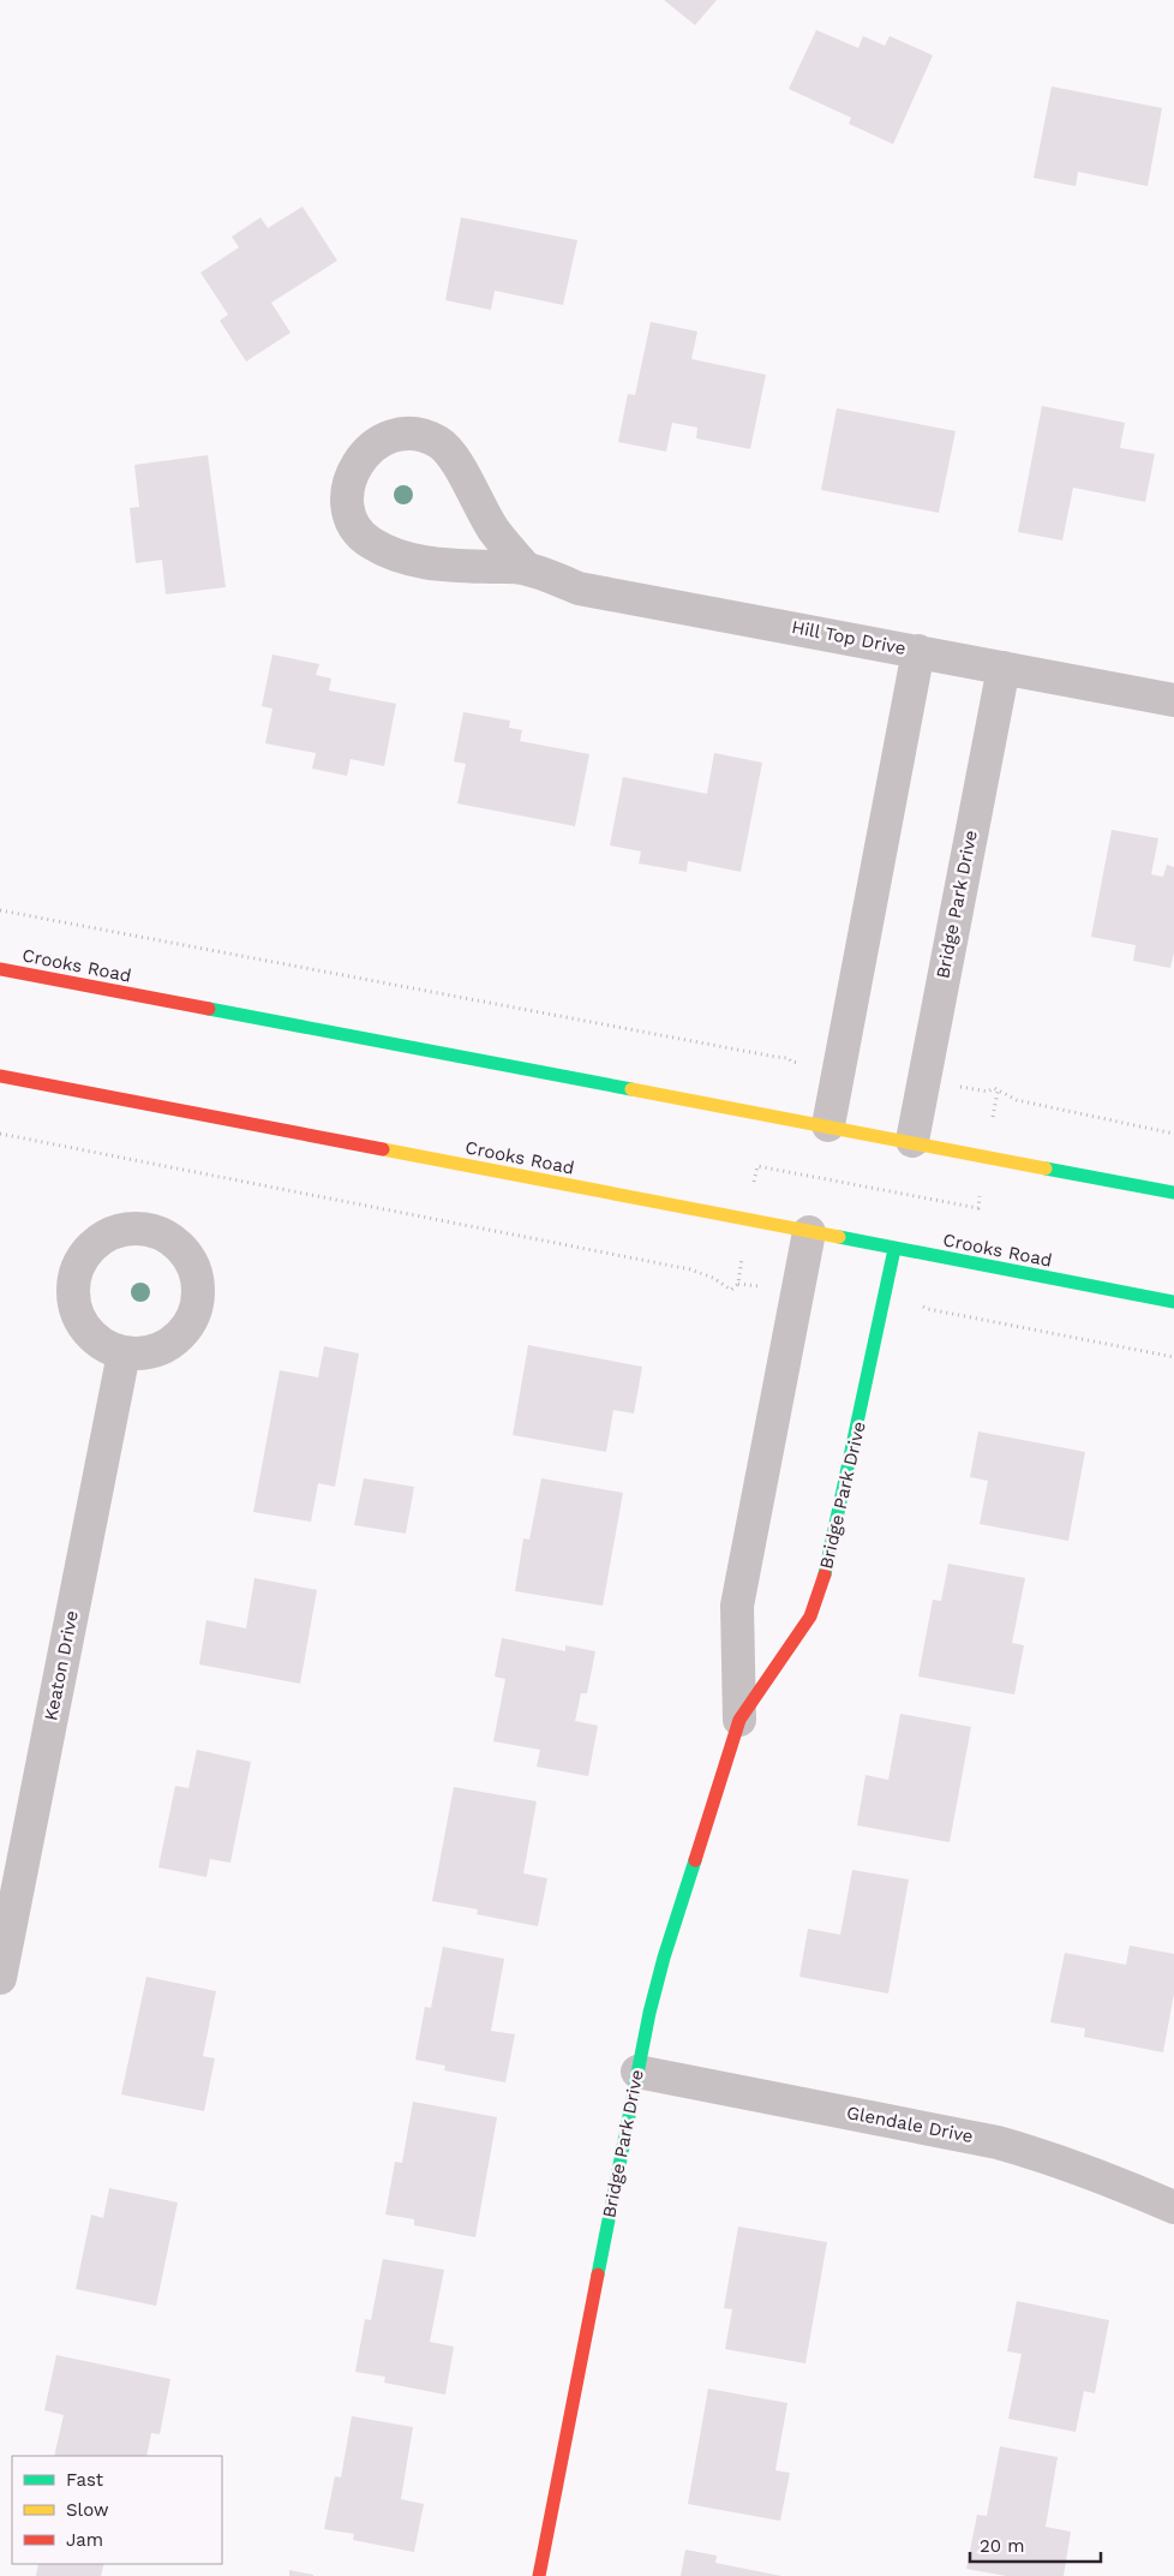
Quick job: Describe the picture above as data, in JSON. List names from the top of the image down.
{
  "streets": {
    "main road": ["Bridge Park Drive", "Crooks Road"],
    "street": ["Hill Top Drive", "Keaton Drive", "Glendale Drive"]
  },
  "crossings": [
    ["Hill Top Drive", "Bridge Park Drive"],
    ["Bridge Park Drive", "Crooks Road"],
    ["Bridge Park Drive", "Glendale Drive"]
  ],
  "legend": ["Fast", "Slow", "Jam"],
  "scale_bar": "20 m"
}
